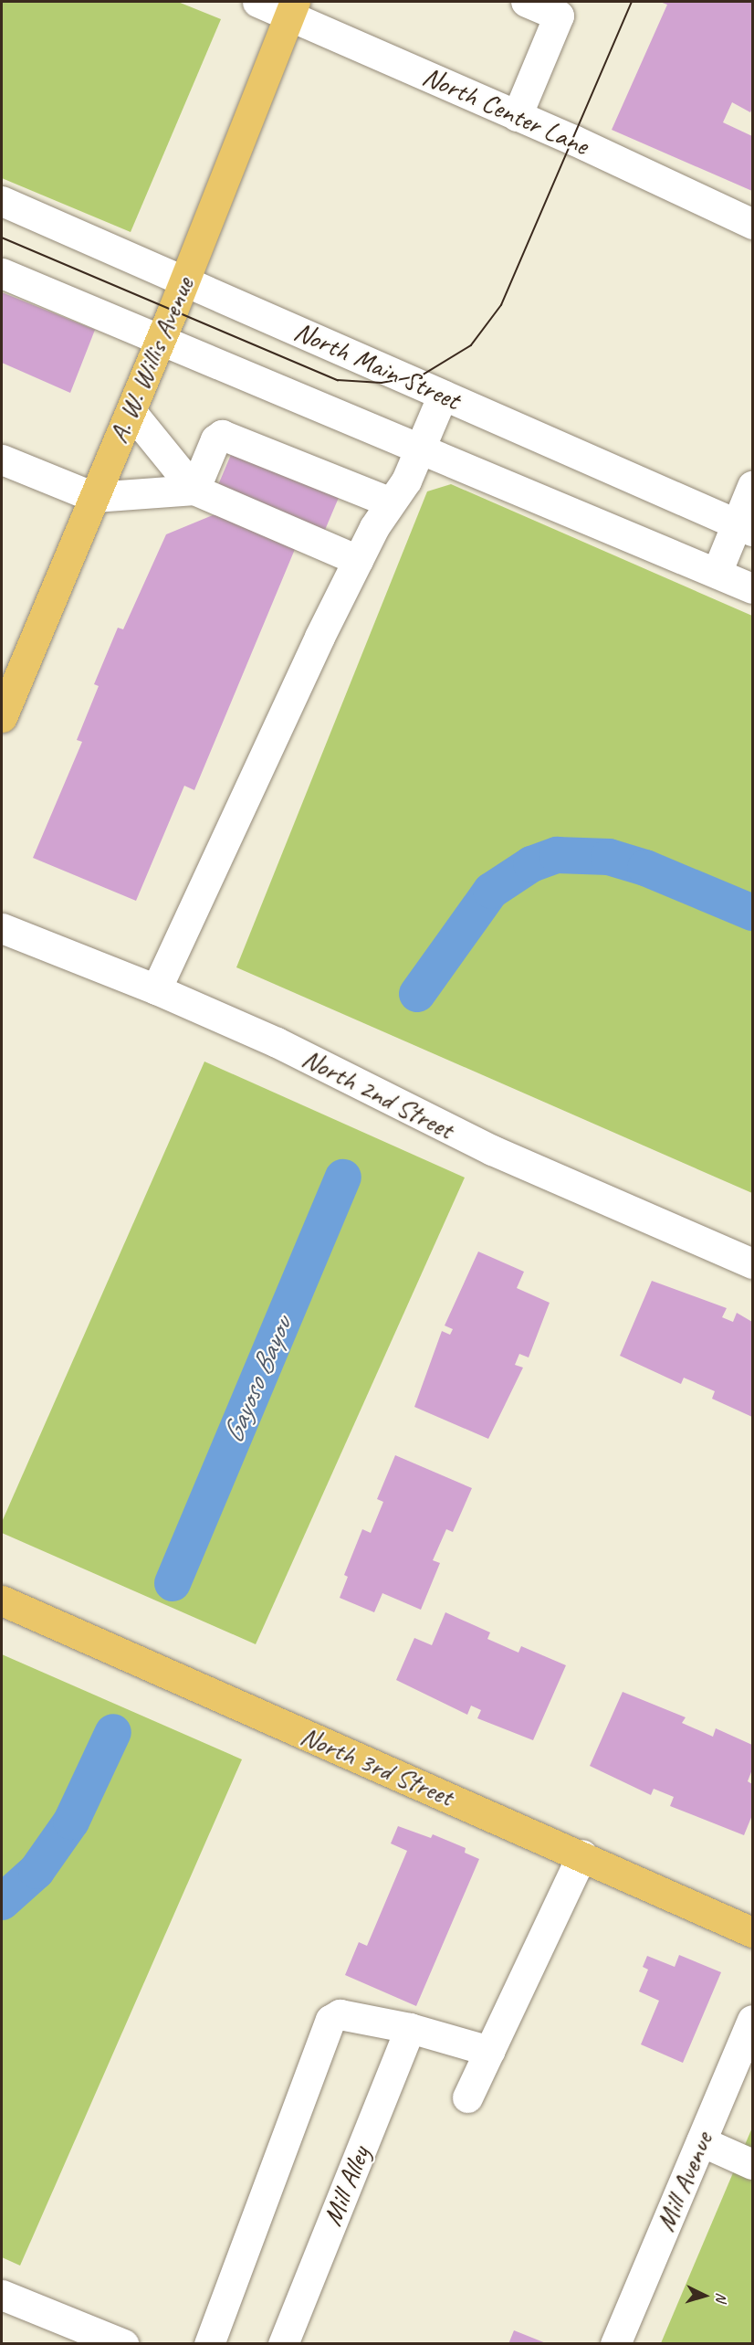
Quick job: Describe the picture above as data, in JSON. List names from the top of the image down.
{
  "streets": {
    "main road": ["A. W. Willis Avenue", "North 3rd Street"],
    "street": [
      "North Center Lane",
      "North Main Street",
      "North 2nd Street",
      "Mill Avenue",
      "Mill Alley"
    ]
  },
  "crossings": [
    ["North Center Lane", "A. W. Willis Avenue"],
    ["A. W. Willis Avenue", "North Main Street"]
  ],
  "water": ["Gayoso Bayou"],
  "north": "right"
}
